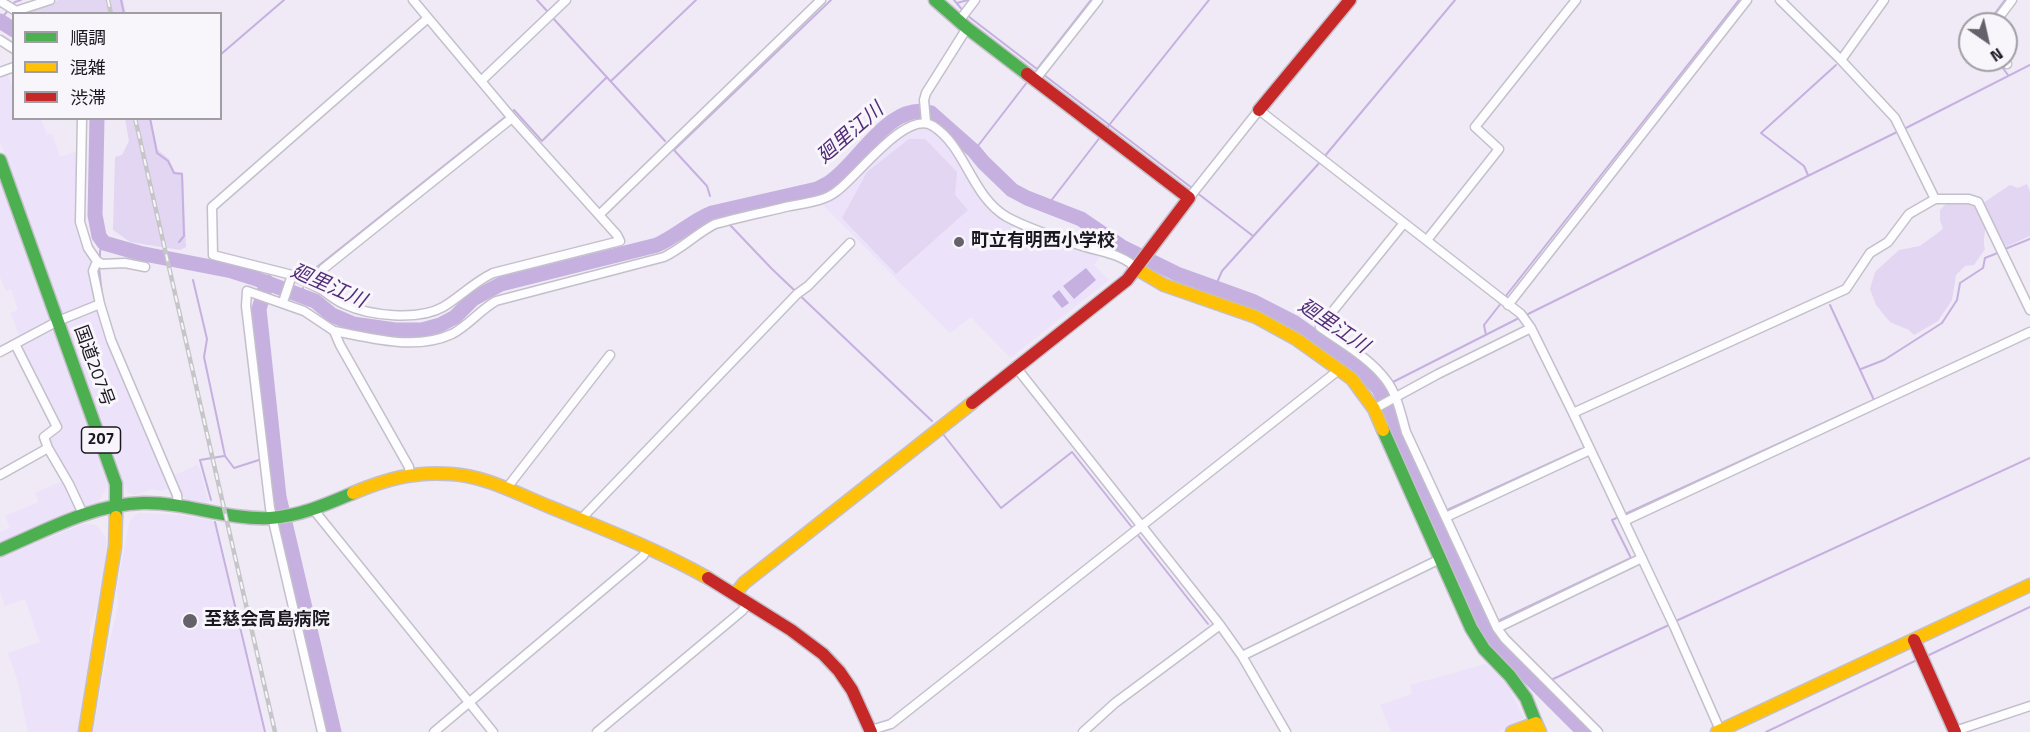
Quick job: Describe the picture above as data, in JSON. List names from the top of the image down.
{
  "streets": {
    "main road": ["国道207号", "207"]
  },
  "water": ["廻里江川"],
  "places": ["町立有明西小学校", "至慈会高島病院"],
  "legend": ["順調", "混雑", "渋滞"],
  "north": "bottom right"
}
